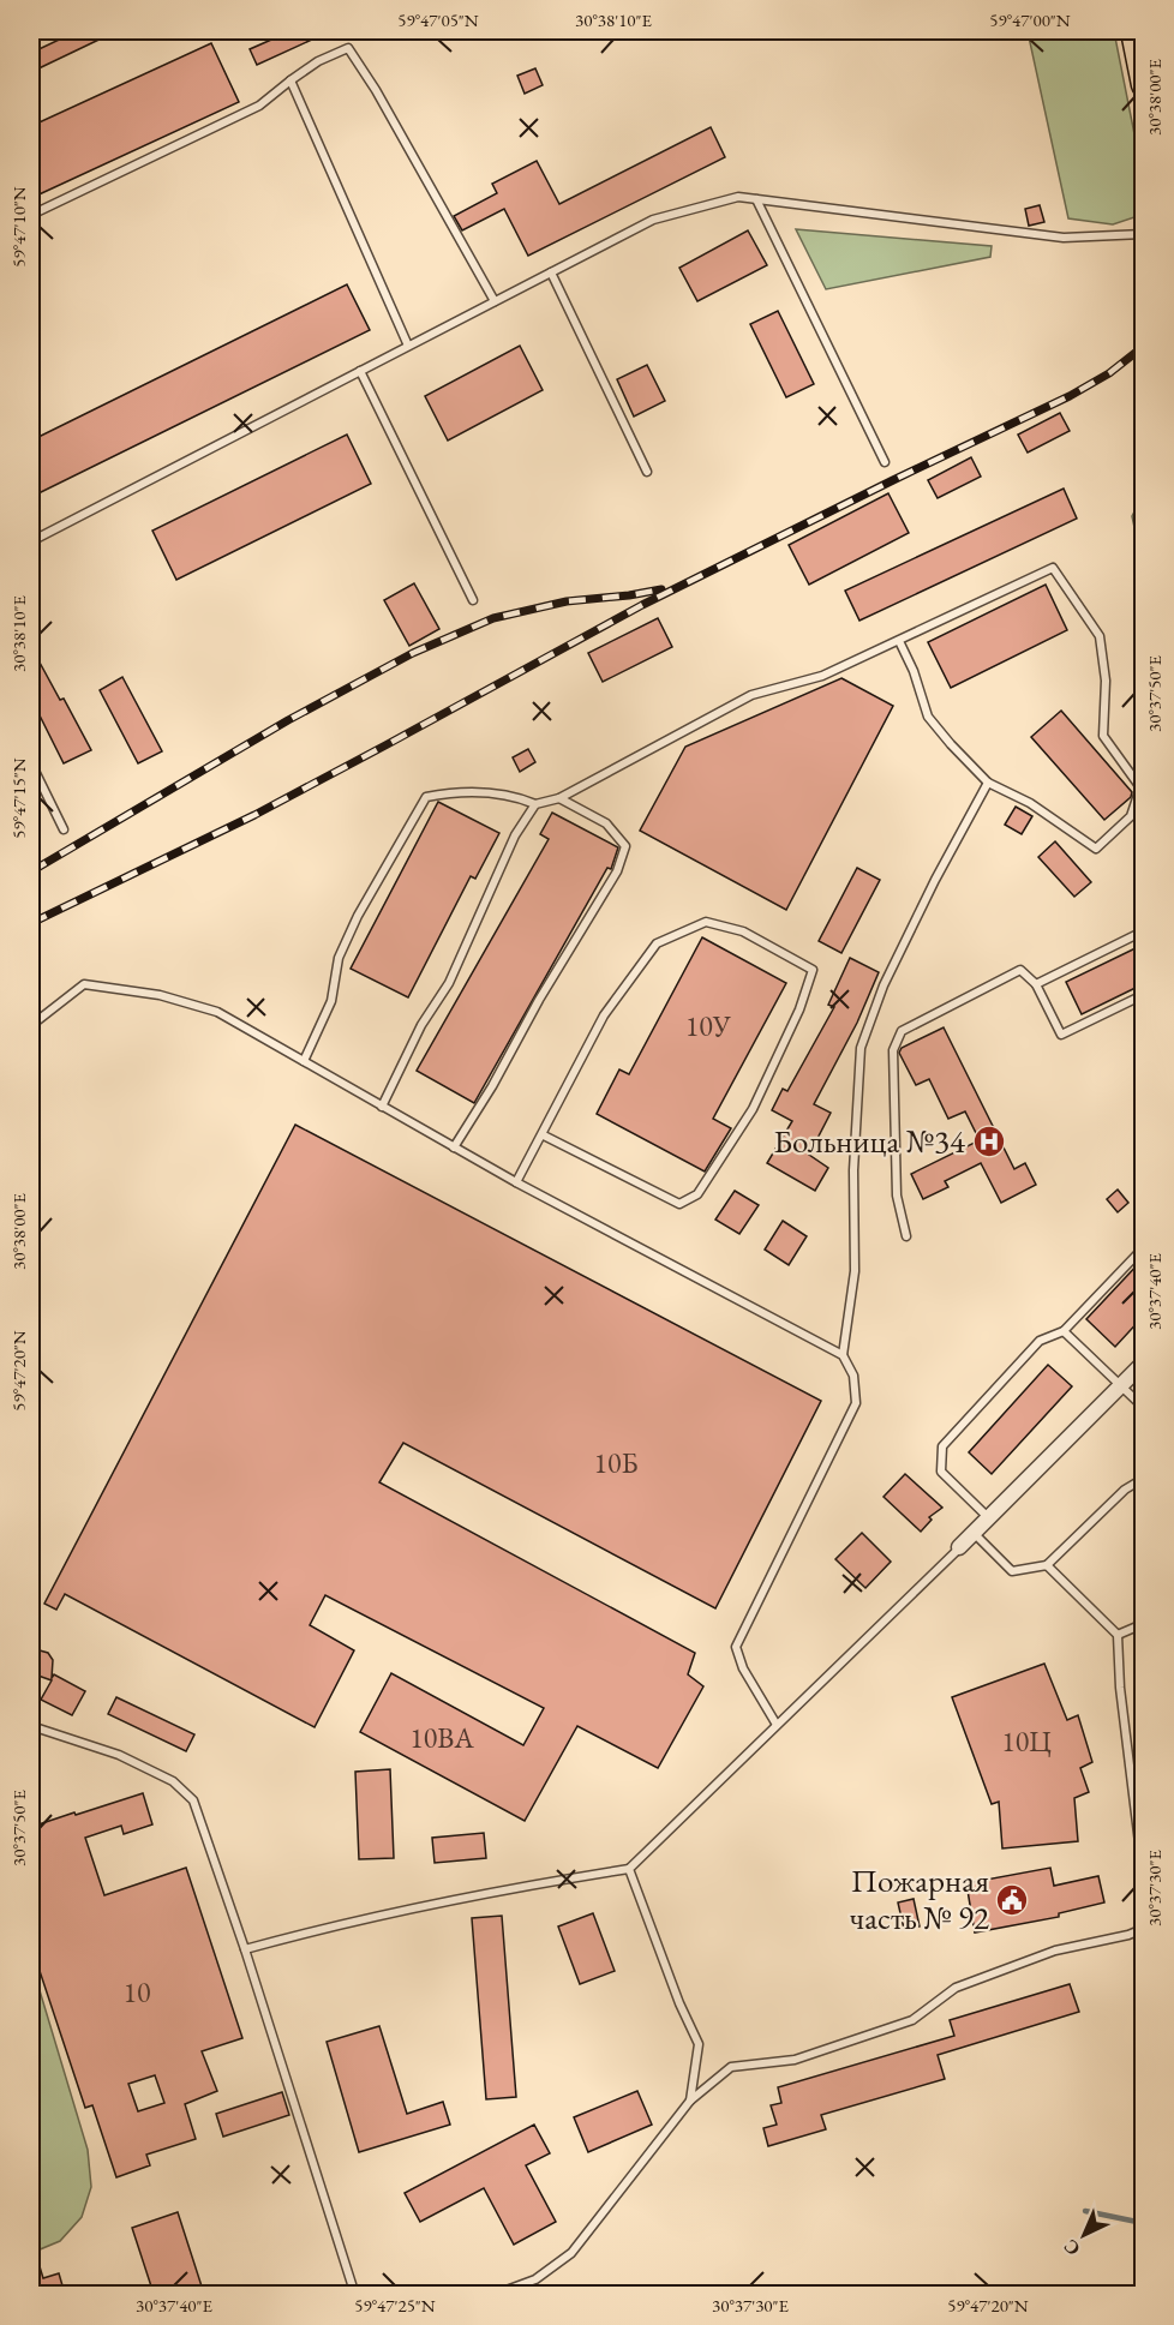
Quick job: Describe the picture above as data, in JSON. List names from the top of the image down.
{
  "places": {
    "hospital": ["Больница №34"],
    "public building": ["Пожарная часть № 92"]
  },
  "house_numbers": [
    "10У",
    "10Б",
    "10ВА",
    "10Ц",
    "10"
  ],
  "north": "bottom left",
  "coordinates": [
    "59°47'05\"N",
    "30°38'10\"E",
    "59°47'00\"N",
    "30°38'00\"E",
    "59°47'10\"N",
    "30°37'50\"E",
    "59°47'15\"N",
    "30°37'40\"E",
    "59°47'20\"N",
    "30°37'30\"E",
    "59°47'25\"N"
  ]
}
